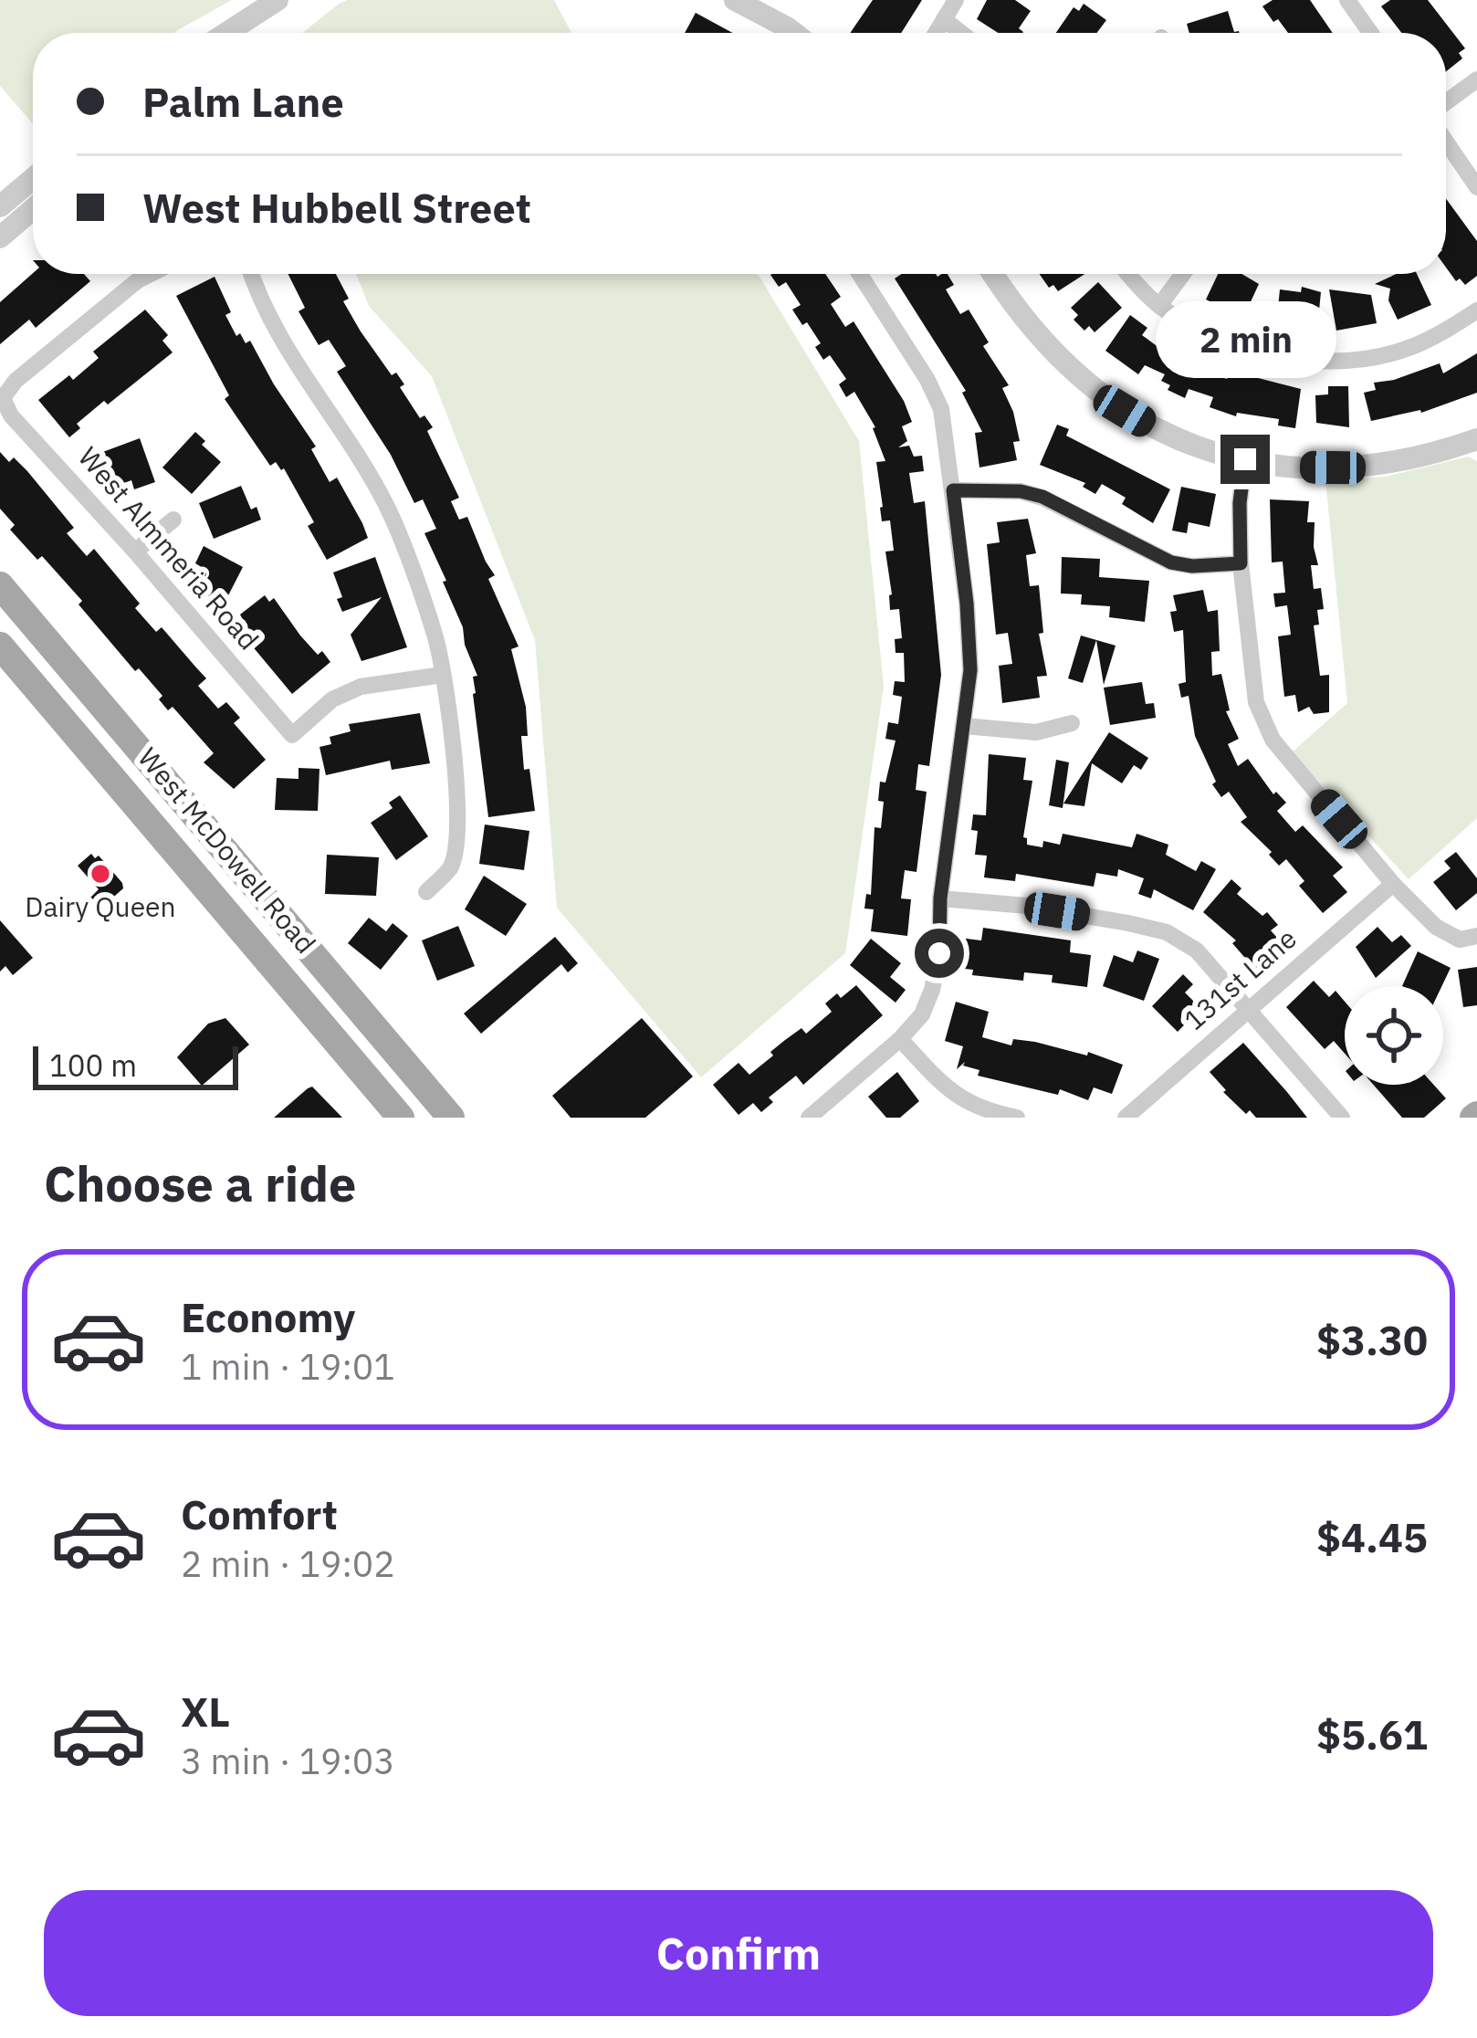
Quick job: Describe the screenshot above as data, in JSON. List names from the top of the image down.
{
  "streets": {
    "main road": ["West McDowell Road"],
    "street": ["West Almmeria Road", "131st Lane"]
  },
  "places": ["Dairy Queen"],
  "scale_bar": "100 m",
  "page": {
    "banner": ["Palm Lane", "West Hubbell Street"],
    "bubble": "2 min",
    "scale": "100 m",
    "heading": "Choose a ride",
    "list": [
      {
        "name": "Economy",
        "note": "1 min · 19:01",
        "value": "$3.30"
      },
      {
        "name": "Comfort",
        "note": "2 min · 19:02",
        "value": "$4.45"
      },
      {
        "name": "XL",
        "note": "3 min · 19:03",
        "value": "$5.61"
      }
    ],
    "buttons": "Confirm"
  }
}
